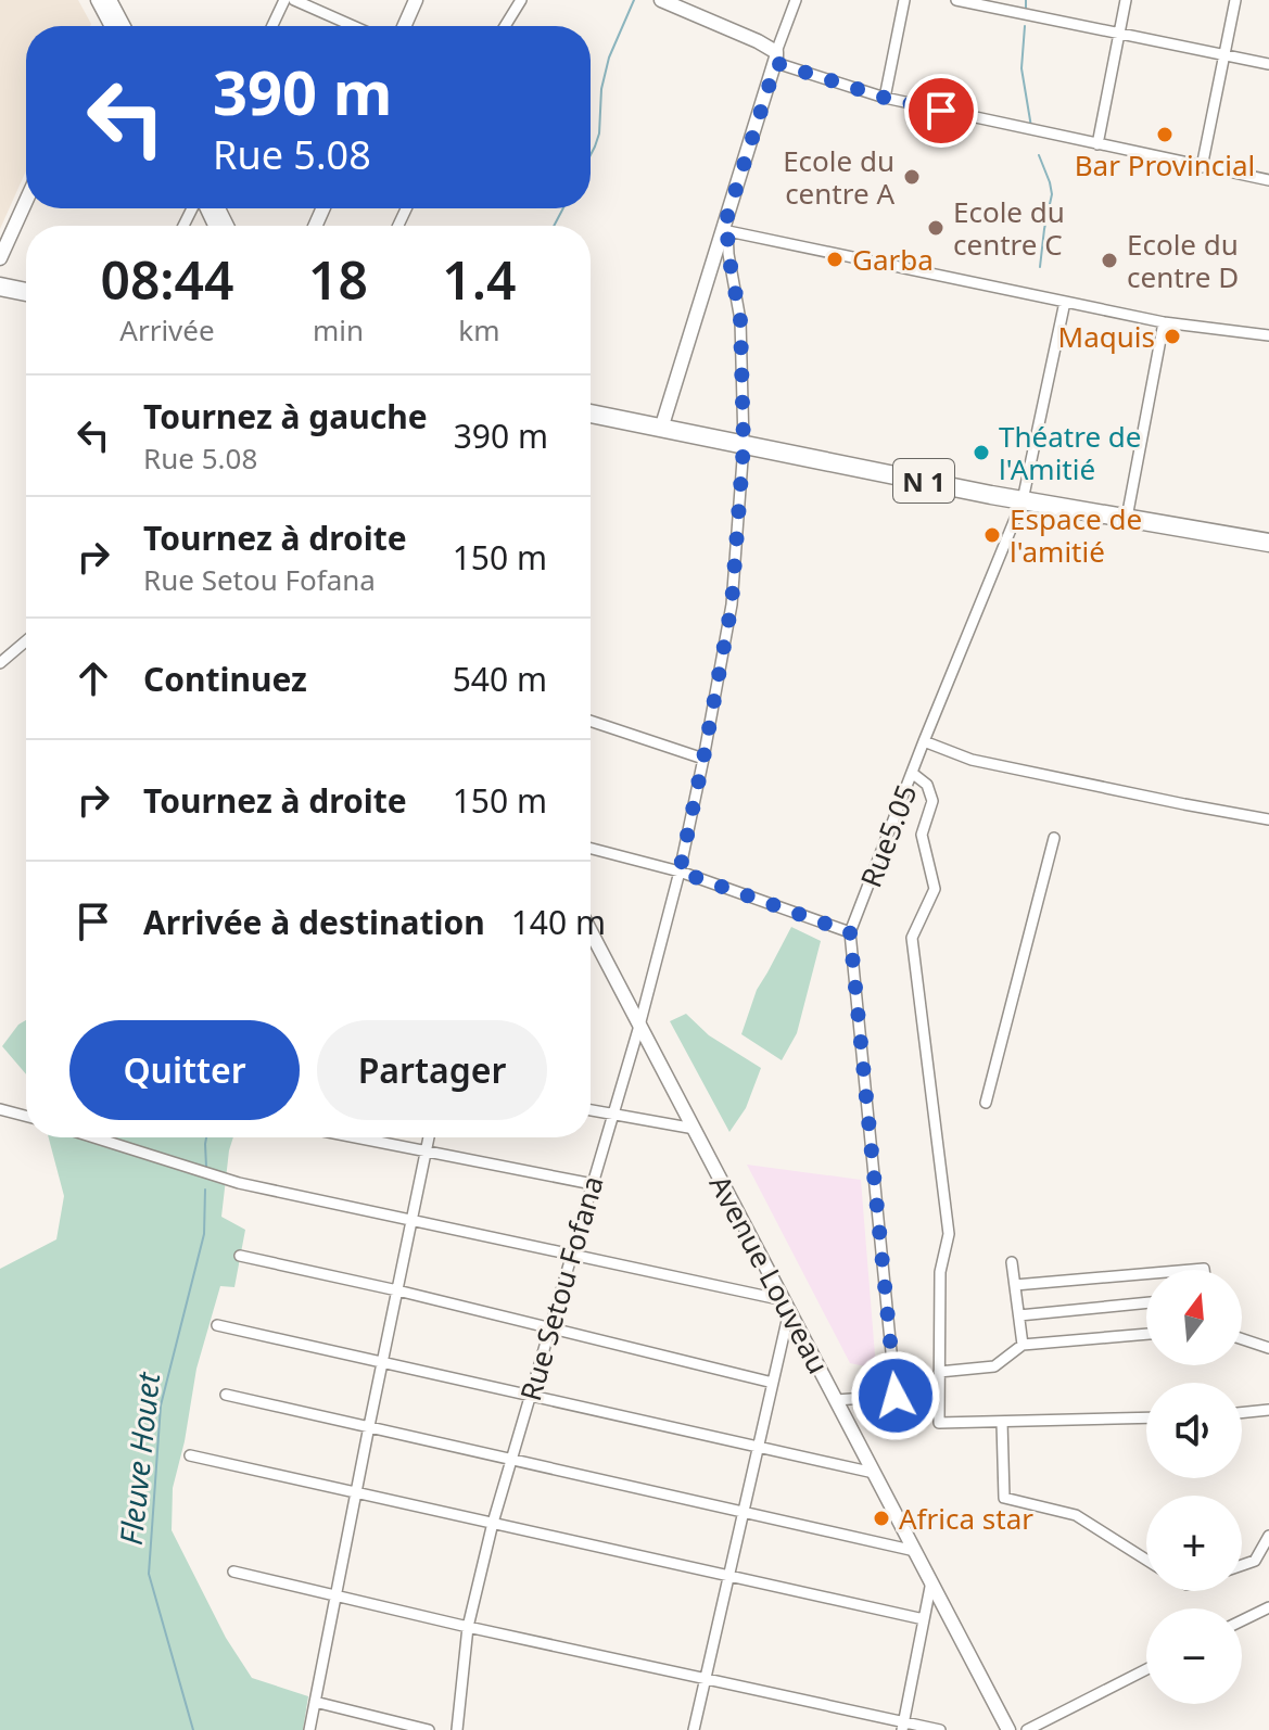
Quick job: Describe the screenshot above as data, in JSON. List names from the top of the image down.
{
  "streets": {
    "highway": ["N 1"],
    "main road": ["Avenue Louveau"],
    "street": ["Rue5.05", "Rue Setou Fofana"]
  },
  "crossings": [
    ["N 1", "Rue5.05"],
    ["N 1", "Rue Setou Fofana"],
    ["Avenue Louveau", "Rue Setou Fofana"]
  ],
  "water": ["Fleuve Houet"],
  "places": [
    "Bar Provincial",
    "Ecole du centre A",
    "Ecole du centre C",
    "Garba",
    "Ecole du centre D",
    "Maquis",
    "Théatre de l'Amitié",
    "Espace de l'amitié",
    "Africa star"
  ],
  "north": "top",
  "page": {
    "turn": ["390 m", "Rue 5.08"],
    "eta": [
      "08:44",
      "Arrivée",
      "18",
      "min",
      "1.4",
      "km"
    ],
    "list": [
      {
        "name": "Tournez à gauche",
        "note": "Rue 5.08",
        "value": "390 m"
      },
      {
        "name": "Tournez à droite",
        "note": "Rue Setou Fofana",
        "value": "150 m"
      },
      {
        "name": "Continuez",
        "value": "540 m"
      },
      {
        "name": "Tournez à droite",
        "value": "150 m"
      },
      {
        "name": "Arrivée à destination",
        "value": "140 m"
      }
    ],
    "buttons": ["Quitter", "Partager"],
    "map_buttons": ["+", "−"]
  }
}
